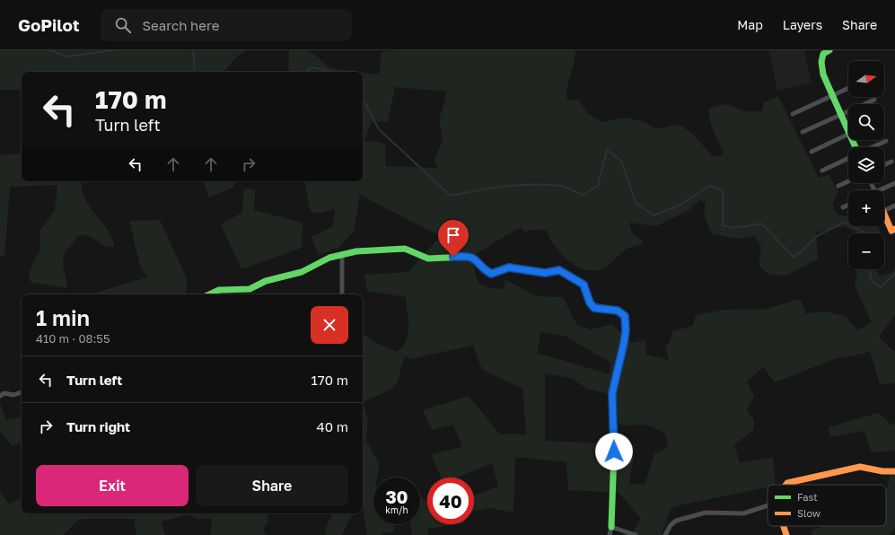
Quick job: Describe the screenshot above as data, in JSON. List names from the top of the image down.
{
  "legend": ["Fast", "Slow"],
  "north": "right",
  "page": {
    "header": "GoPilot",
    "search": "Search here",
    "nav": ["Map", "Layers", "Share"],
    "map_buttons": ["+", "−"],
    "turn": ["170 m", "Turn left"],
    "heading": ["1 min", "410 m · 08:55"],
    "list": [
      {
        "name": "Turn left",
        "value": "170 m"
      },
      {
        "name": "Turn right",
        "value": "40 m"
      }
    ],
    "buttons": ["Exit", "Share"],
    "speed": "30 km/h",
    "limit": "40"
  }
}
